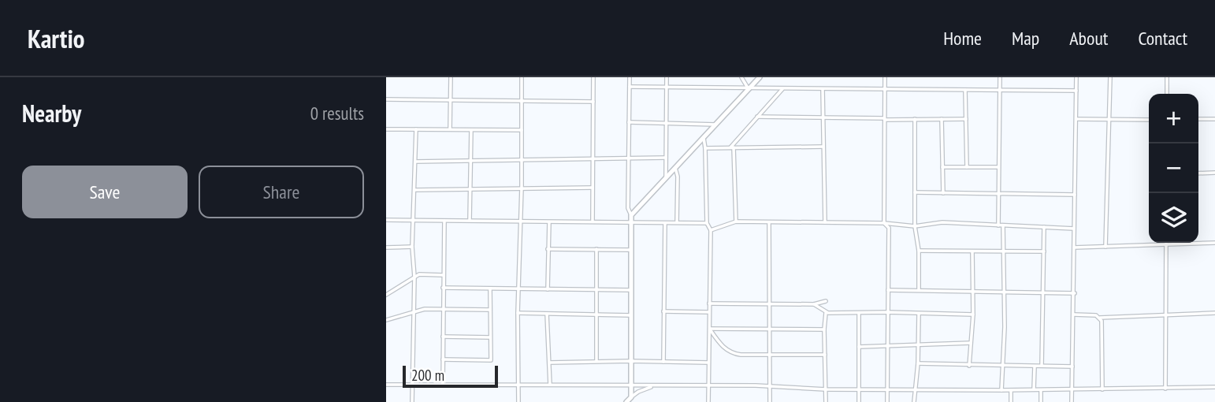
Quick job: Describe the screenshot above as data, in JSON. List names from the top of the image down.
{
  "scale_bar": "200 m",
  "page": {
    "header": "Kartio",
    "nav": [
      "Home",
      "Map",
      "About",
      "Contact"
    ],
    "heading": ["Nearby", "0 results"],
    "map_buttons": ["+", "−"],
    "buttons": ["Save", "Share"],
    "scale": "200 m"
  }
}
